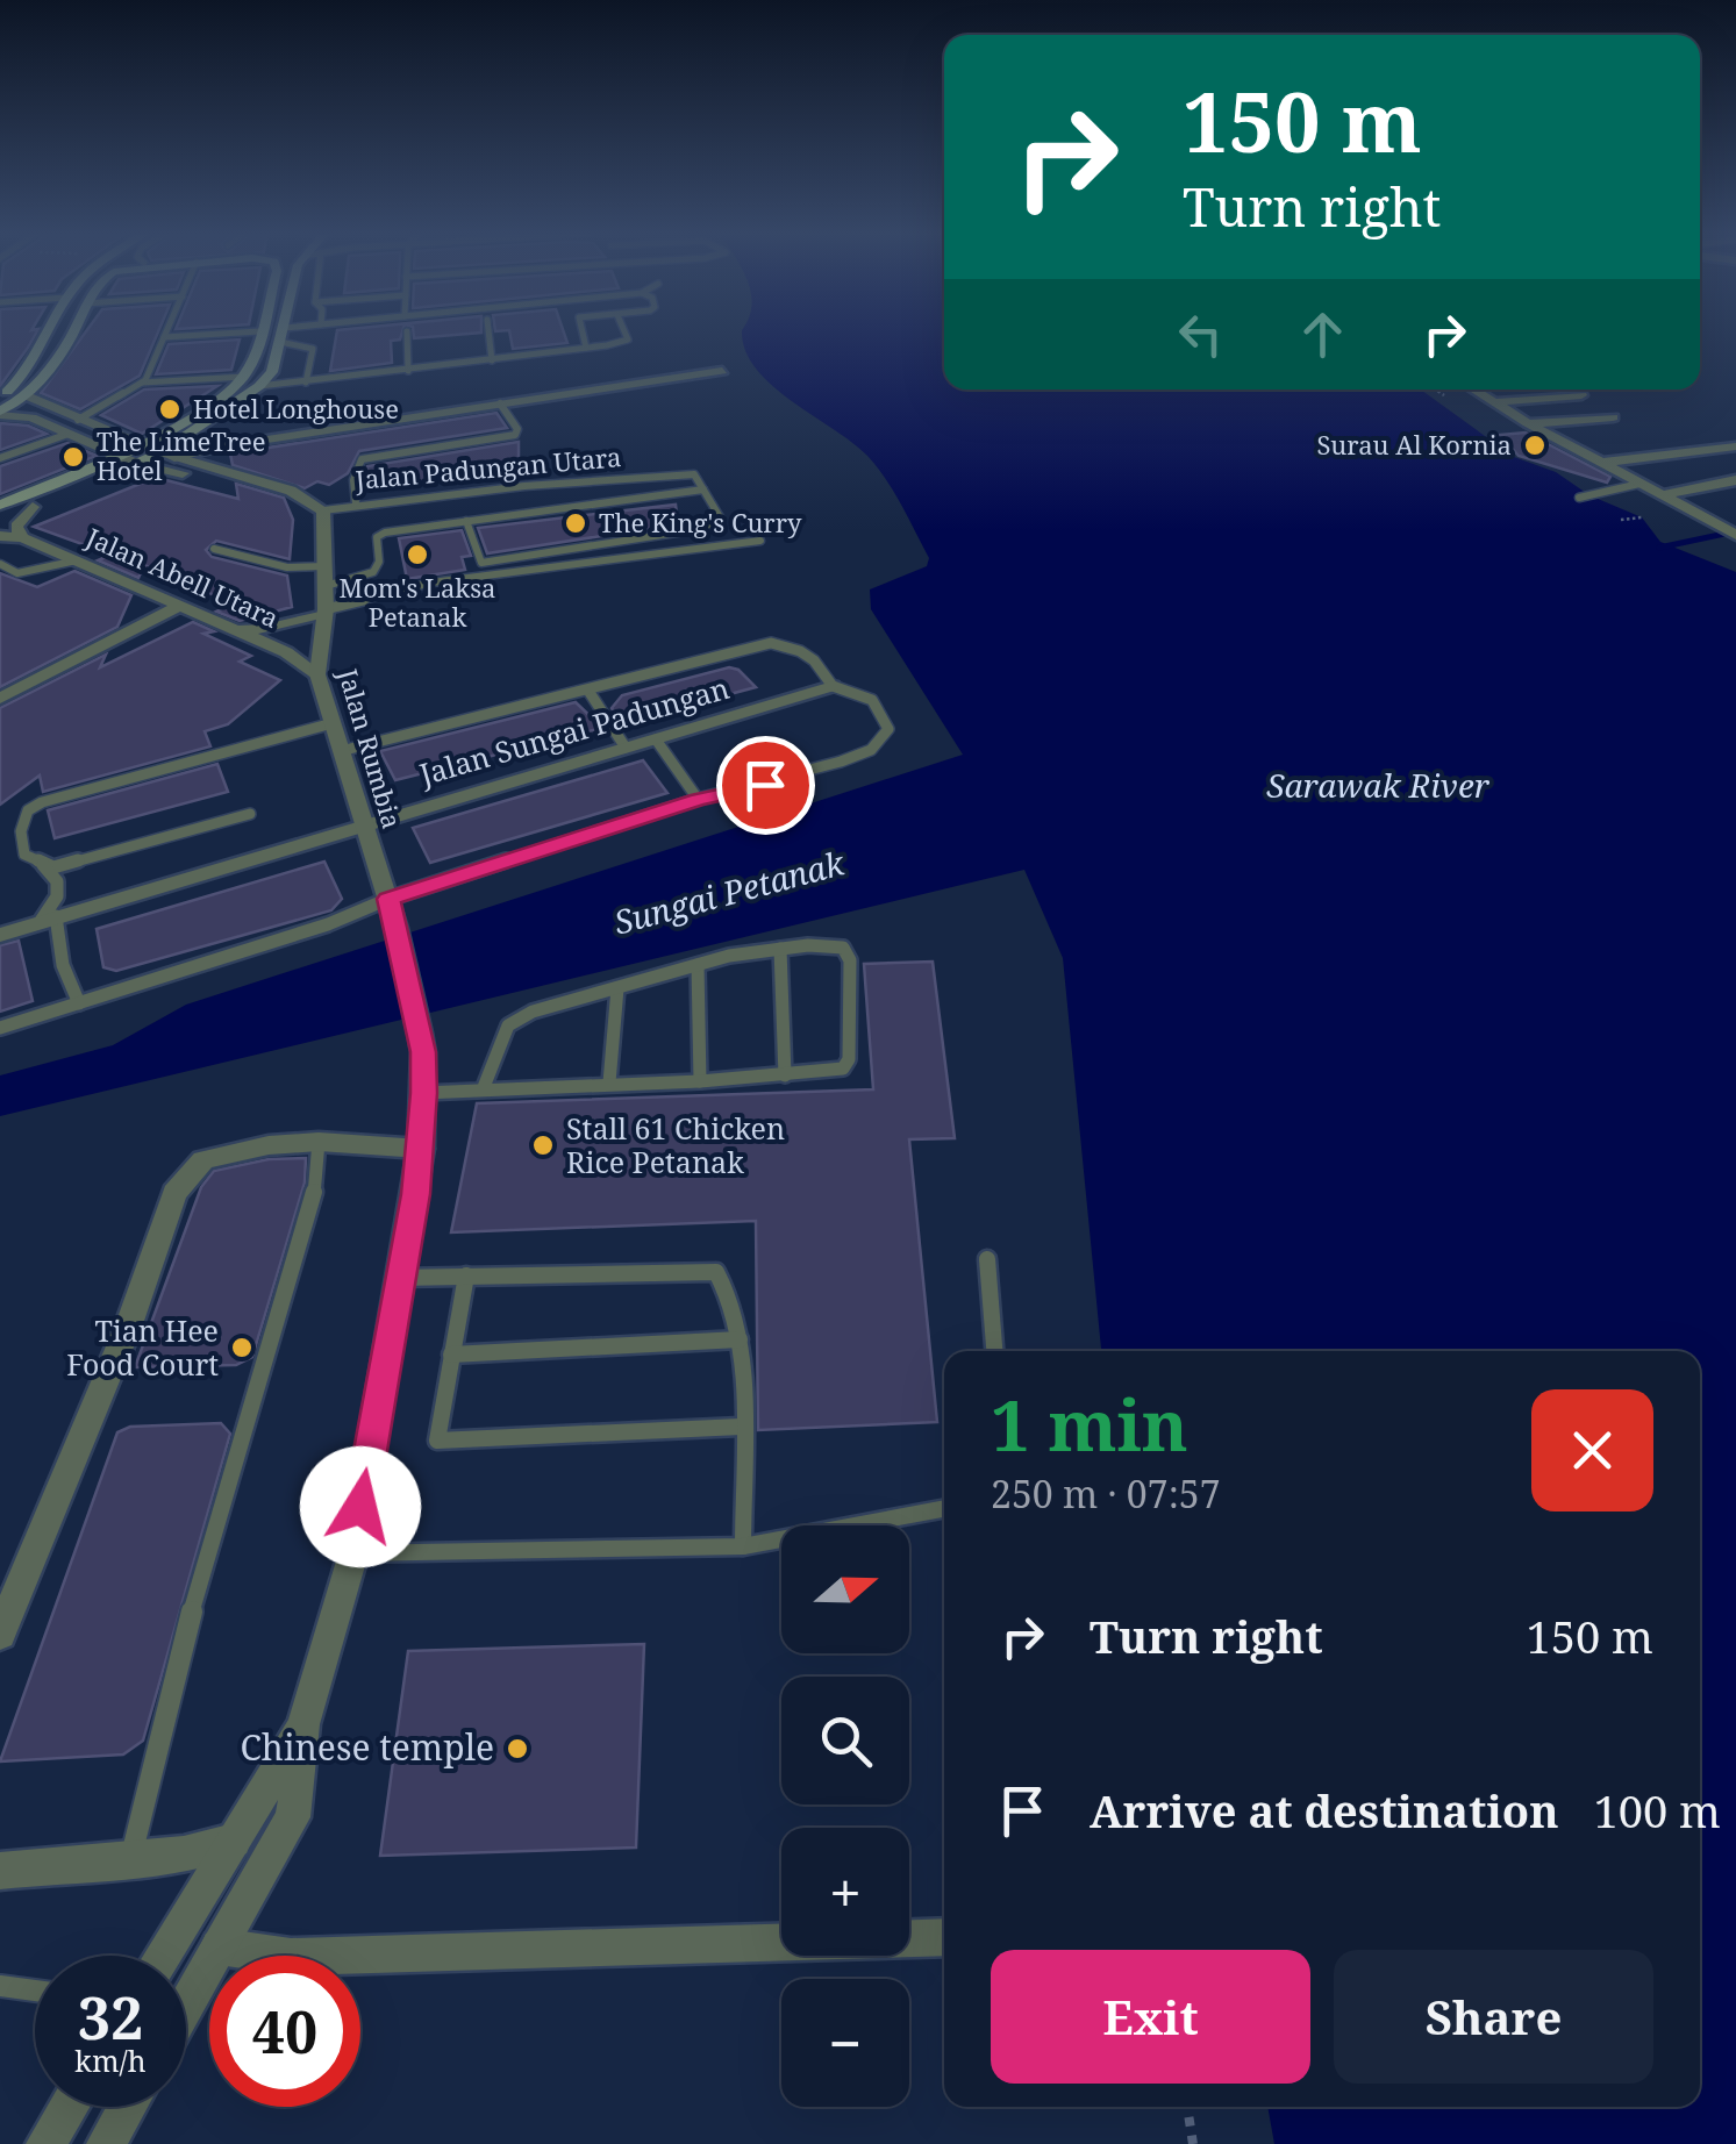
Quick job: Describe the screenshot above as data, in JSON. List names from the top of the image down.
{
  "streets": {
    "street": [
      "Jalan Padungan Utara",
      "Jalan Abell Utara",
      "Jalan Sungai Padungan",
      "Jalan Rumbia"
    ]
  },
  "crossings": [
    ["Jalan Padungan Utara", "Jalan Rumbia"],
    ["Jalan Abell Utara", "Jalan Rumbia"],
    ["Jalan Sungai Padungan", "Jalan Rumbia"]
  ],
  "water": ["Sarawak River", "Sungai Petanak"],
  "places": [
    "Hotel Longhouse",
    "Surau Al Kornia",
    "The LimeTree Hotel",
    "The King's Curry",
    "Mom's Laksa Petanak",
    "Stall 61 Chicken Rice Petanak",
    "Tian Hee Food Court",
    "Chinese temple"
  ],
  "north": "right",
  "page": {
    "turn": ["150 m", "Turn right"],
    "heading": ["1 min", "250 m · 07:57"],
    "map_buttons": ["+", "−"],
    "list": [
      {
        "name": "Turn right",
        "value": "150 m"
      },
      {
        "name": "Arrive at destination",
        "value": "100 m"
      }
    ],
    "buttons": ["Exit", "Share"],
    "speed": "32 km/h",
    "limit": "40"
  }
}
